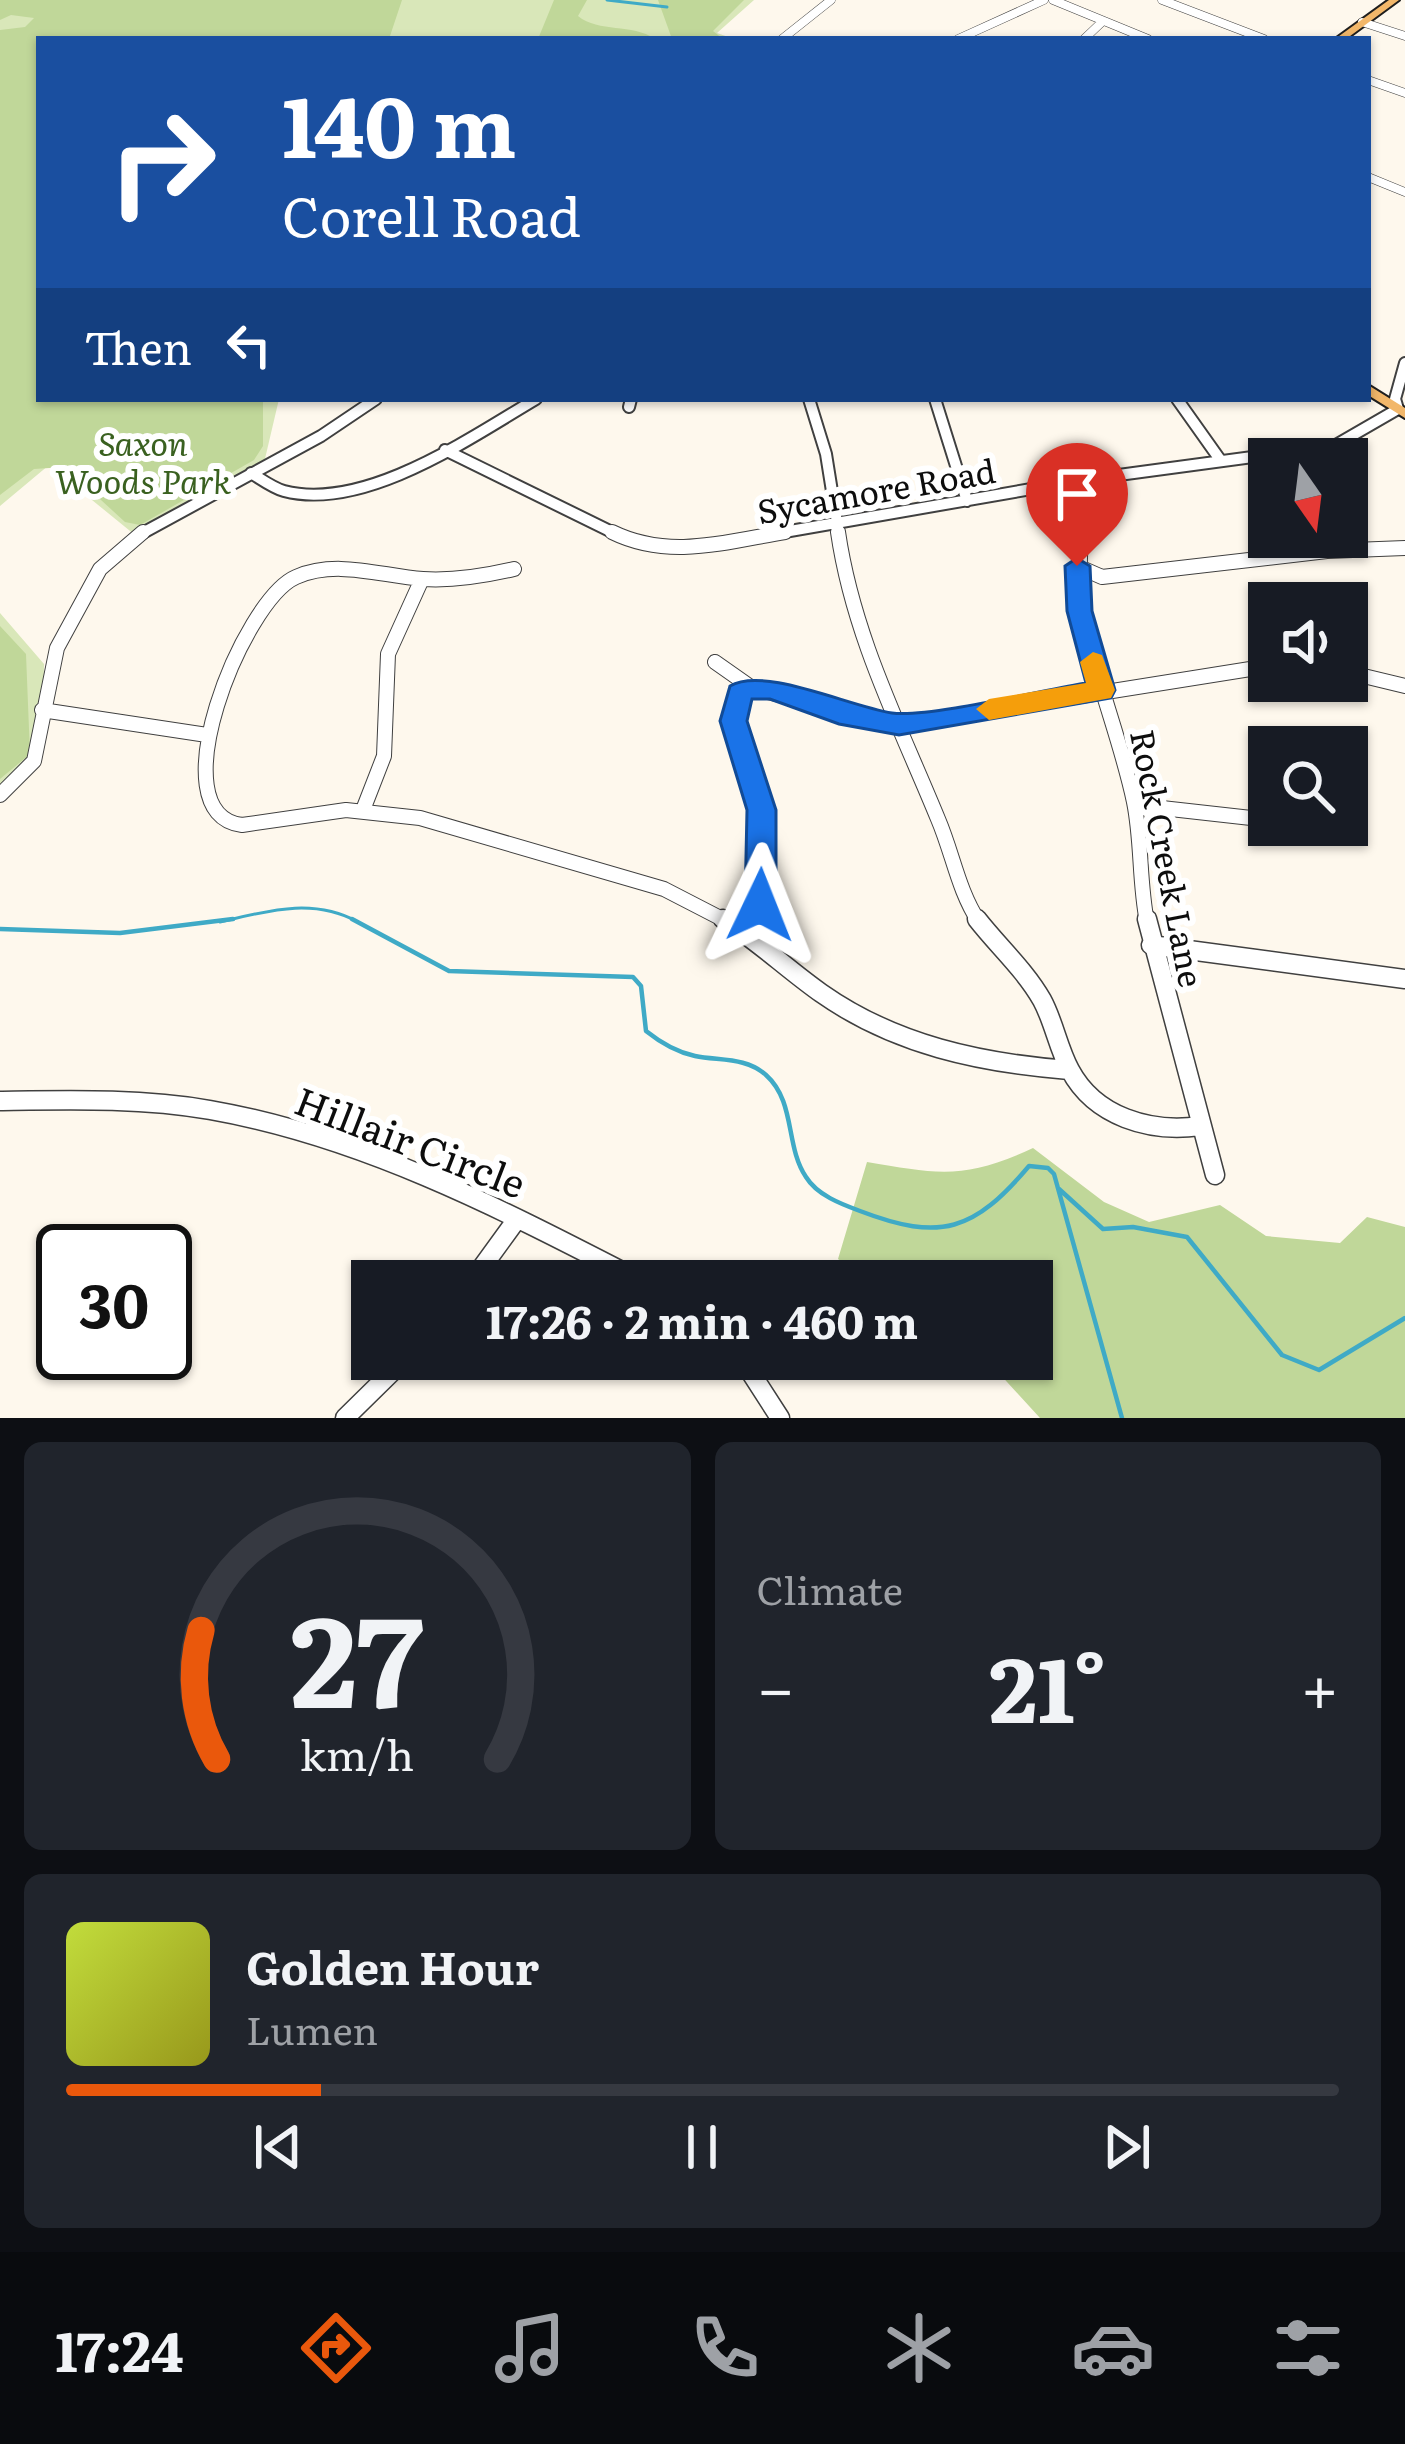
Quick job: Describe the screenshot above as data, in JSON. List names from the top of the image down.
{
  "streets": {
    "street": ["Sycamore Road", "Rock Creek Lane", "Hillair Circle"]
  },
  "crossings": [
    ["Sycamore Road", "Rock Creek Lane"]
  ],
  "parks": ["Saxon Woods Park"],
  "north": "bottom",
  "page": {
    "turn": ["140 m", "Corell Road"],
    "then": "Then",
    "limit": "30",
    "trip": "17:26 · 2 min · 460 m",
    "tile": "Climate",
    "heat": ["−", "21°", "+"],
    "song": ["Golden Hour", "Lumen"],
    "tabs": "17:24",
    "gauge": ["27", "km/h"]
  }
}
